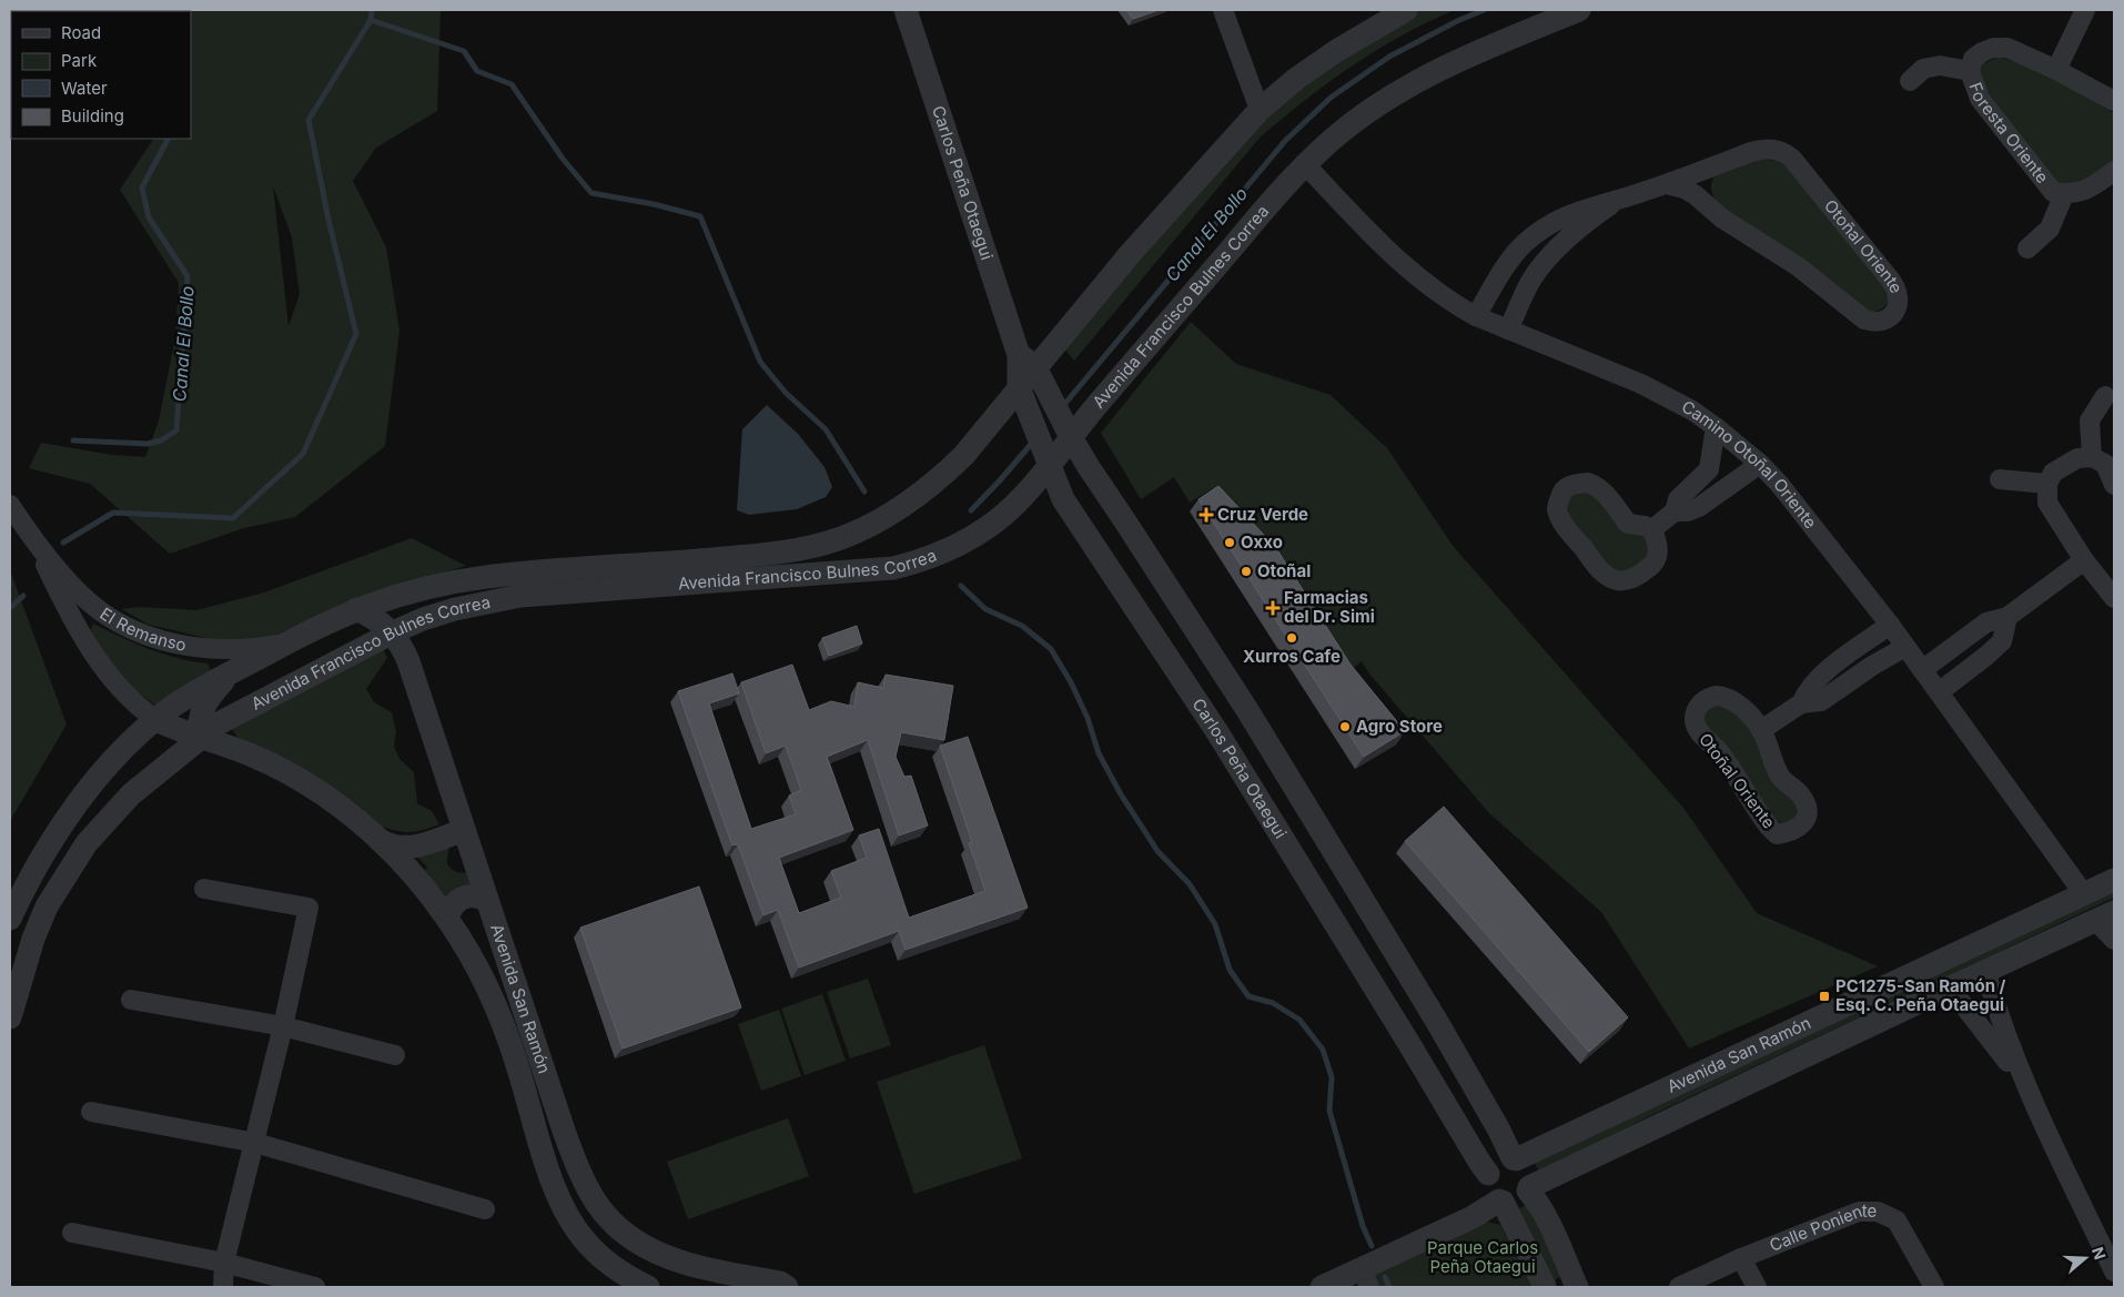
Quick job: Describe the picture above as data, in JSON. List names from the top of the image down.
{
  "streets": {
    "street": [
      "Foresta Oriente",
      "Carlos Peña Otaegui",
      "Otoñal Oriente",
      "Avenida Francisco Bulnes Correa",
      "Camino Otoñal Oriente",
      "El Remanso",
      "Avenida San Ramón",
      "Calle Poniente"
    ]
  },
  "crossings": [
    ["Carlos Peña Otaegui", "Avenida Francisco Bulnes Correa"],
    ["Carlos Peña Otaegui", "Avenida San Ramón"],
    ["Otoñal Oriente", "Camino Otoñal Oriente"],
    ["Avenida Francisco Bulnes Correa", "Camino Otoñal Oriente"],
    ["Avenida Francisco Bulnes Correa", "El Remanso"],
    ["Avenida Francisco Bulnes Correa", "Avenida San Ramón"],
    ["Camino Otoñal Oriente", "Avenida San Ramón"],
    ["El Remanso", "Avenida San Ramón"]
  ],
  "water": ["Canal El Bollo"],
  "parks": ["Parque Carlos Peña Otaegui"],
  "places": {
    "health": ["Cruz Verde", "Farmacias del Dr. Simi"],
    "other": [
      "Oxxo",
      "Otoñal",
      "Xurros Cafe",
      "Agro Store"
    ],
    "transit": ["PC1275-San Ramón / Esq. C. Peña Otaegui"]
  },
  "legend": [
    "Road",
    "Park",
    "Water",
    "Building"
  ],
  "north": "right"
}
